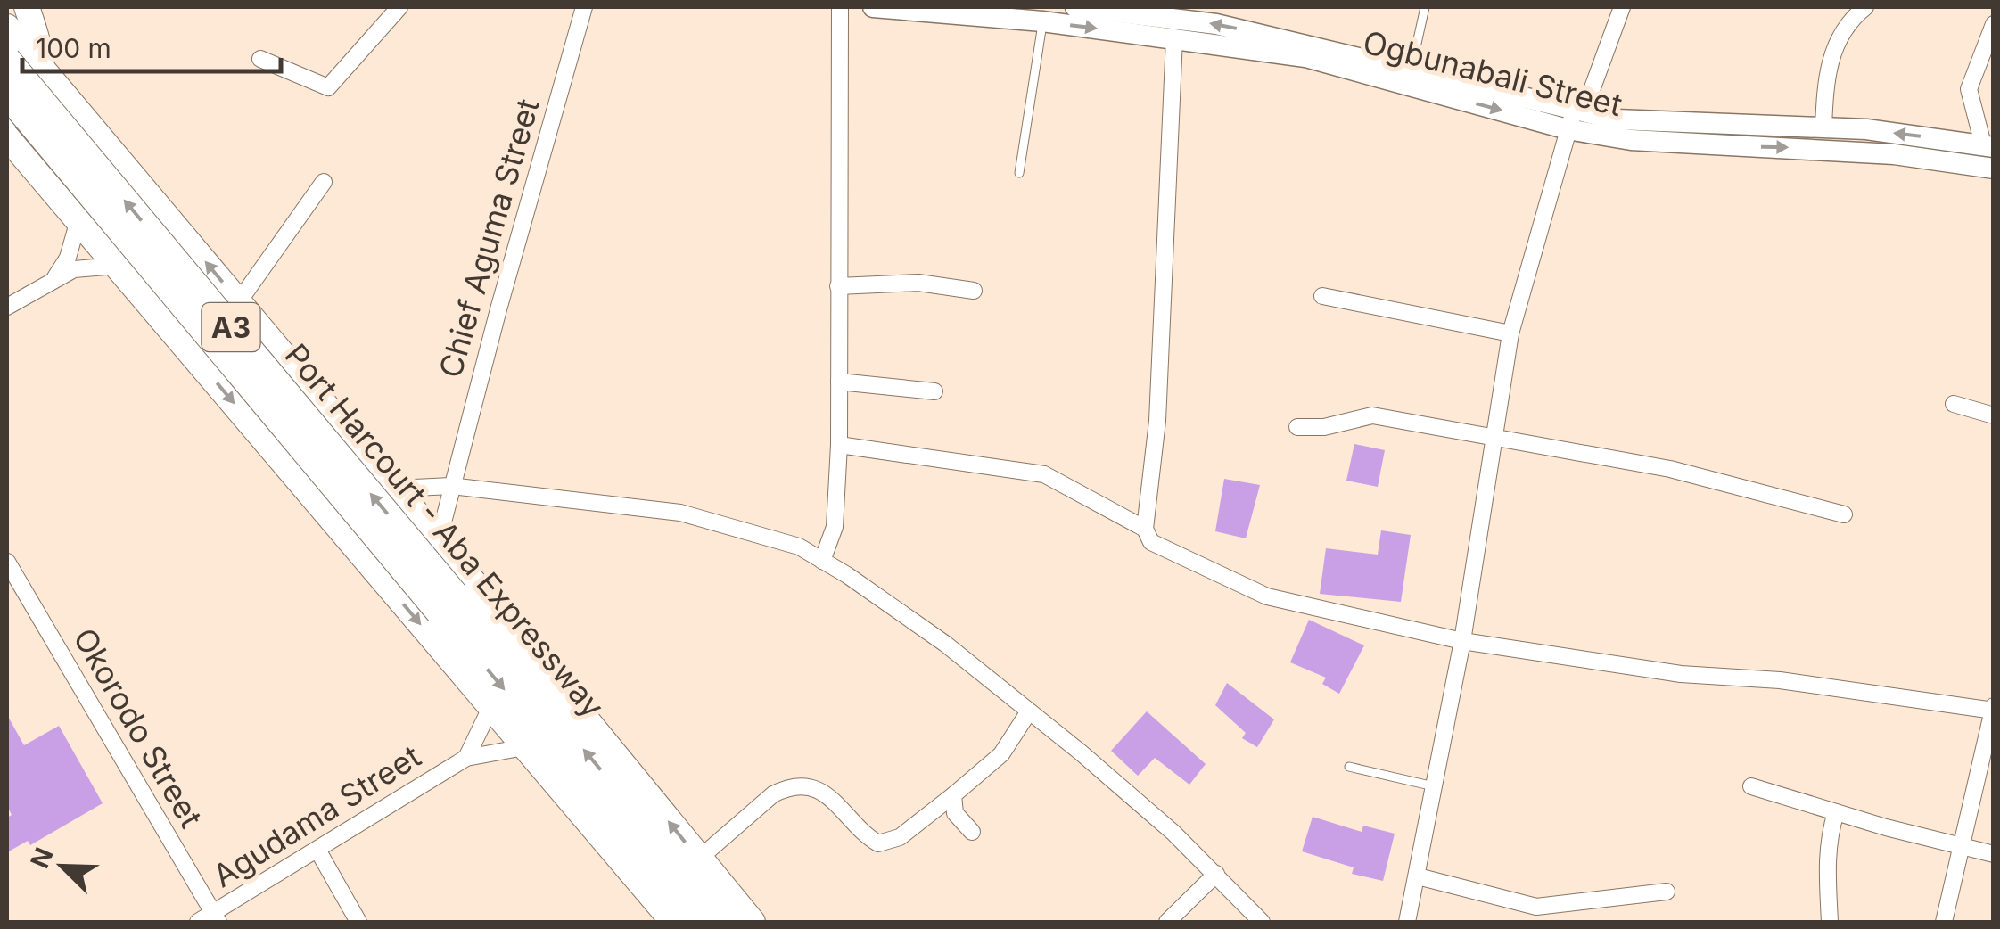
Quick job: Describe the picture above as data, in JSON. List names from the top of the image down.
{
  "streets": {
    "highway": ["A3", "Port Harcourt - Aba Expressway"],
    "street": [
      "Ogbunabali Street",
      "Chief Aguma Street",
      "Okorodo Street",
      "Agudama Street"
    ]
  },
  "crossings": [
    ["Okorodo Street", "Agudama Street"]
  ],
  "scale_bar": "100 m",
  "north": "top left"
}
